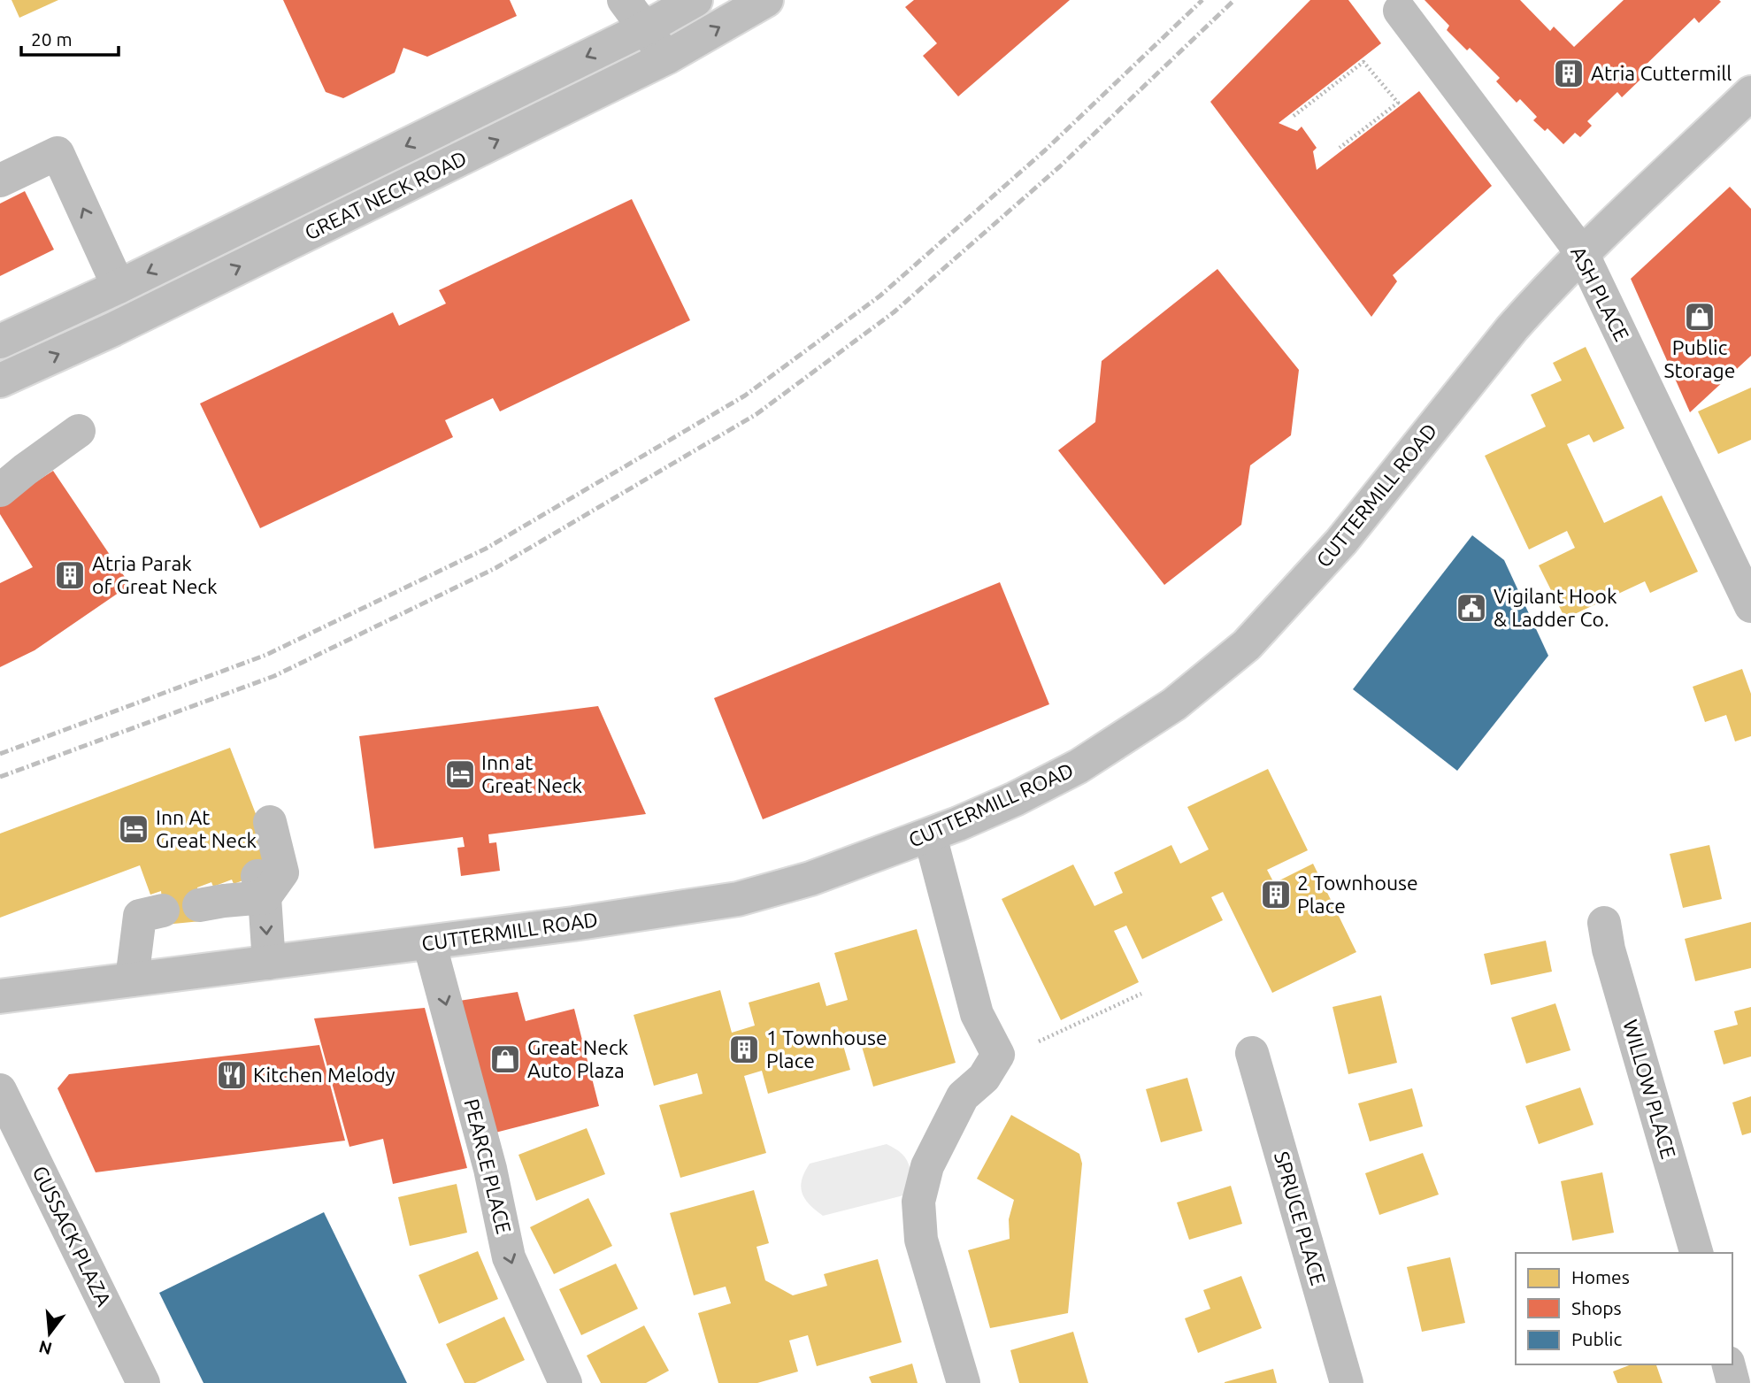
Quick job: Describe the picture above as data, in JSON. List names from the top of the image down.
{
  "streets": {
    "main road": [
      "GREAT NECK ROAD",
      "ASH PLACE",
      "CUTTERMILL ROAD",
      "WILLOW PLACE",
      "PEARCE PLACE",
      "SPRUCE PLACE",
      "GUSSACK PLAZA"
    ]
  },
  "crossings": [
    ["ASH PLACE", "CUTTERMILL ROAD"],
    ["CUTTERMILL ROAD", "PEARCE PLACE"]
  ],
  "one_way": ["PEARCE PLACE"],
  "places": {
    "building": [
      "Atria Cuttermill",
      "Atria Parak of Great Neck",
      "2 Townhouse Place",
      "1 Townhouse Place"
    ],
    "shop": ["Public Storage", "Great Neck Auto Plaza"],
    "public building": ["Vigilant Hook & Ladder Co."],
    "hotel": ["Inn at Great Neck", "Inn At Great Neck"],
    "restaurant": ["Kitchen Melody"]
  },
  "legend": ["Homes", "Shops", "Public"],
  "scale_bar": "20 m",
  "north": "bottom"
}
